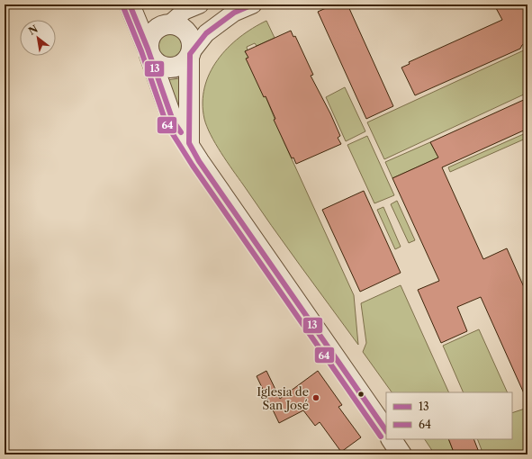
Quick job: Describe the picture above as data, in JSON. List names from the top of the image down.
{
  "places": ["Iglesia de San José"],
  "lines": ["transit line 13", "transit line 64"],
  "legend": ["13", "64"],
  "north": "top left"
}
